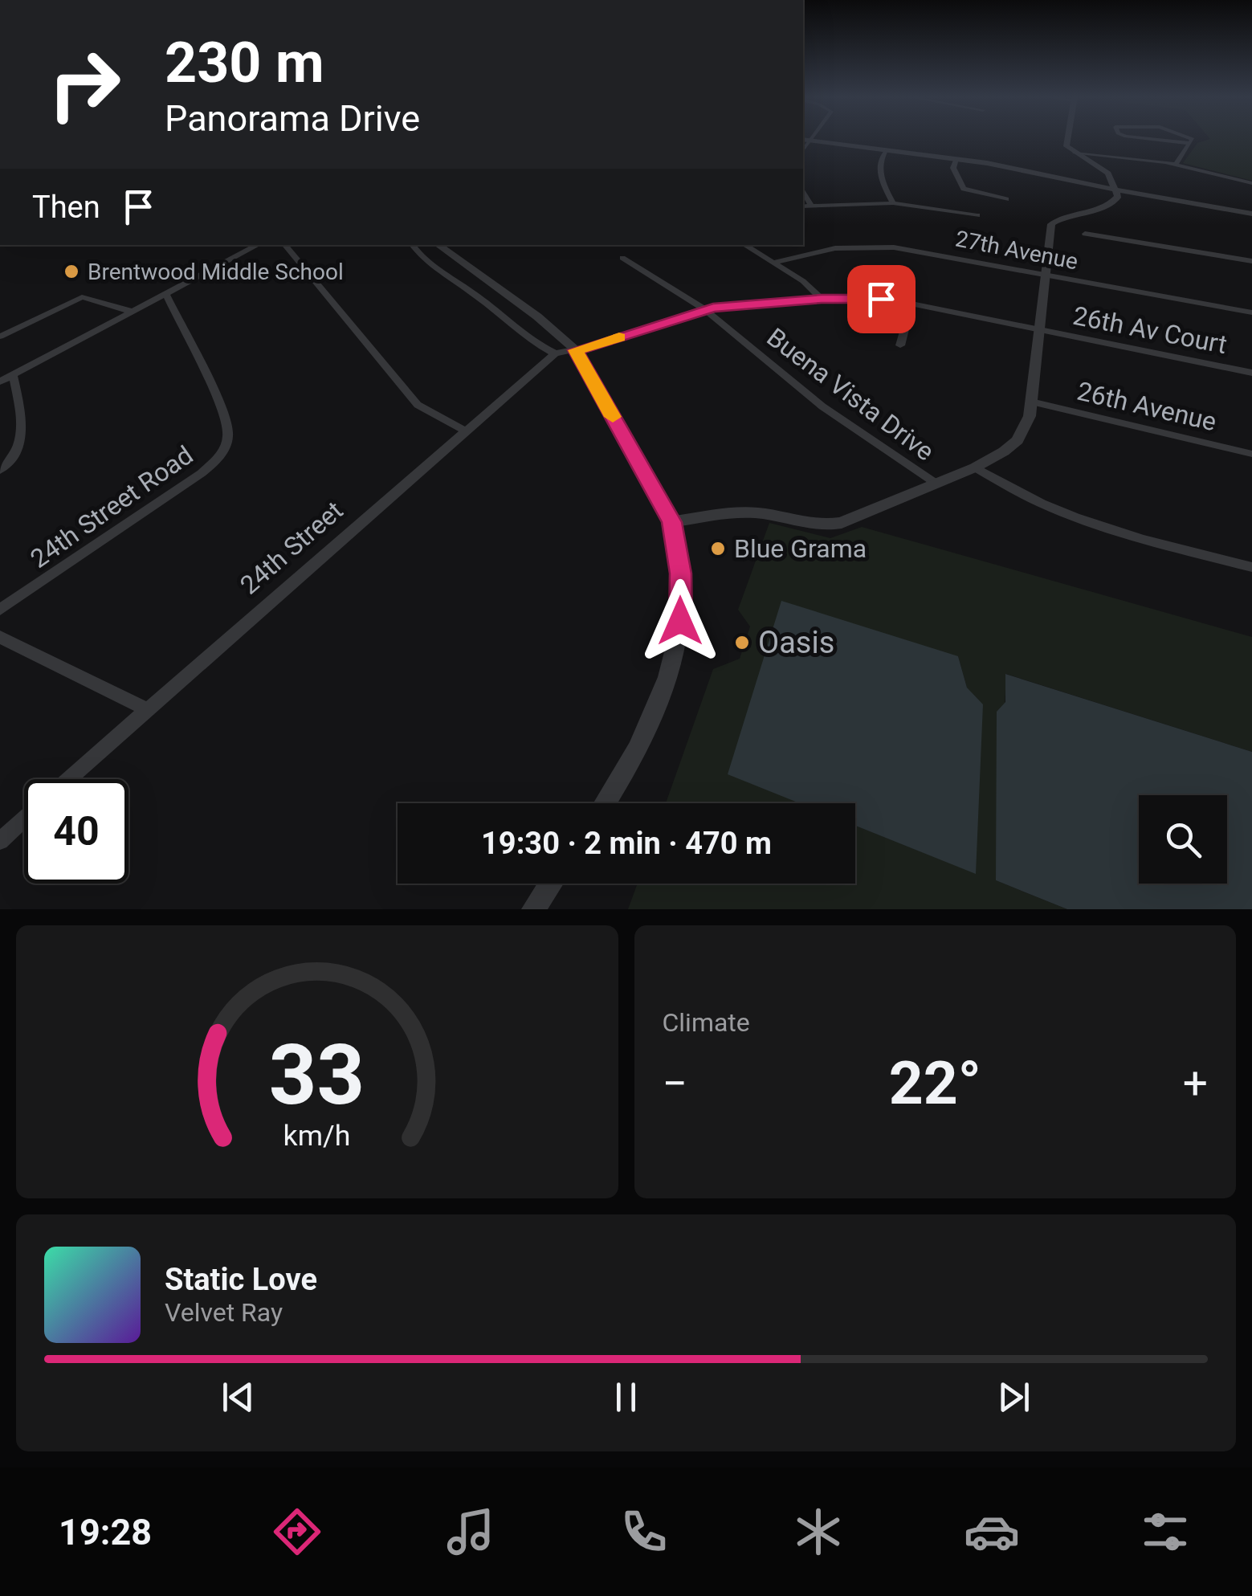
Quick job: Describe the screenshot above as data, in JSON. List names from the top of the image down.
{
  "streets": {
    "street": [
      "27th Avenue",
      "26th Av Court",
      "Buena Vista Drive",
      "26th Avenue",
      "24th Street Road",
      "24th Street"
    ]
  },
  "crossings": [
    ["26th Av Court", "Buena Vista Drive"]
  ],
  "places": ["Brentwood Middle School", "Blue Grama", "Oasis"],
  "page": {
    "turn": ["230 m", "Panorama Drive"],
    "then": "Then",
    "limit": "40",
    "trip": "19:30 · 2 min · 470 m",
    "tile": "Climate",
    "heat": ["−", "22°", "+"],
    "song": ["Static Love", "Velvet Ray"],
    "tabs": "19:28",
    "gauge": ["33", "km/h"]
  }
}
